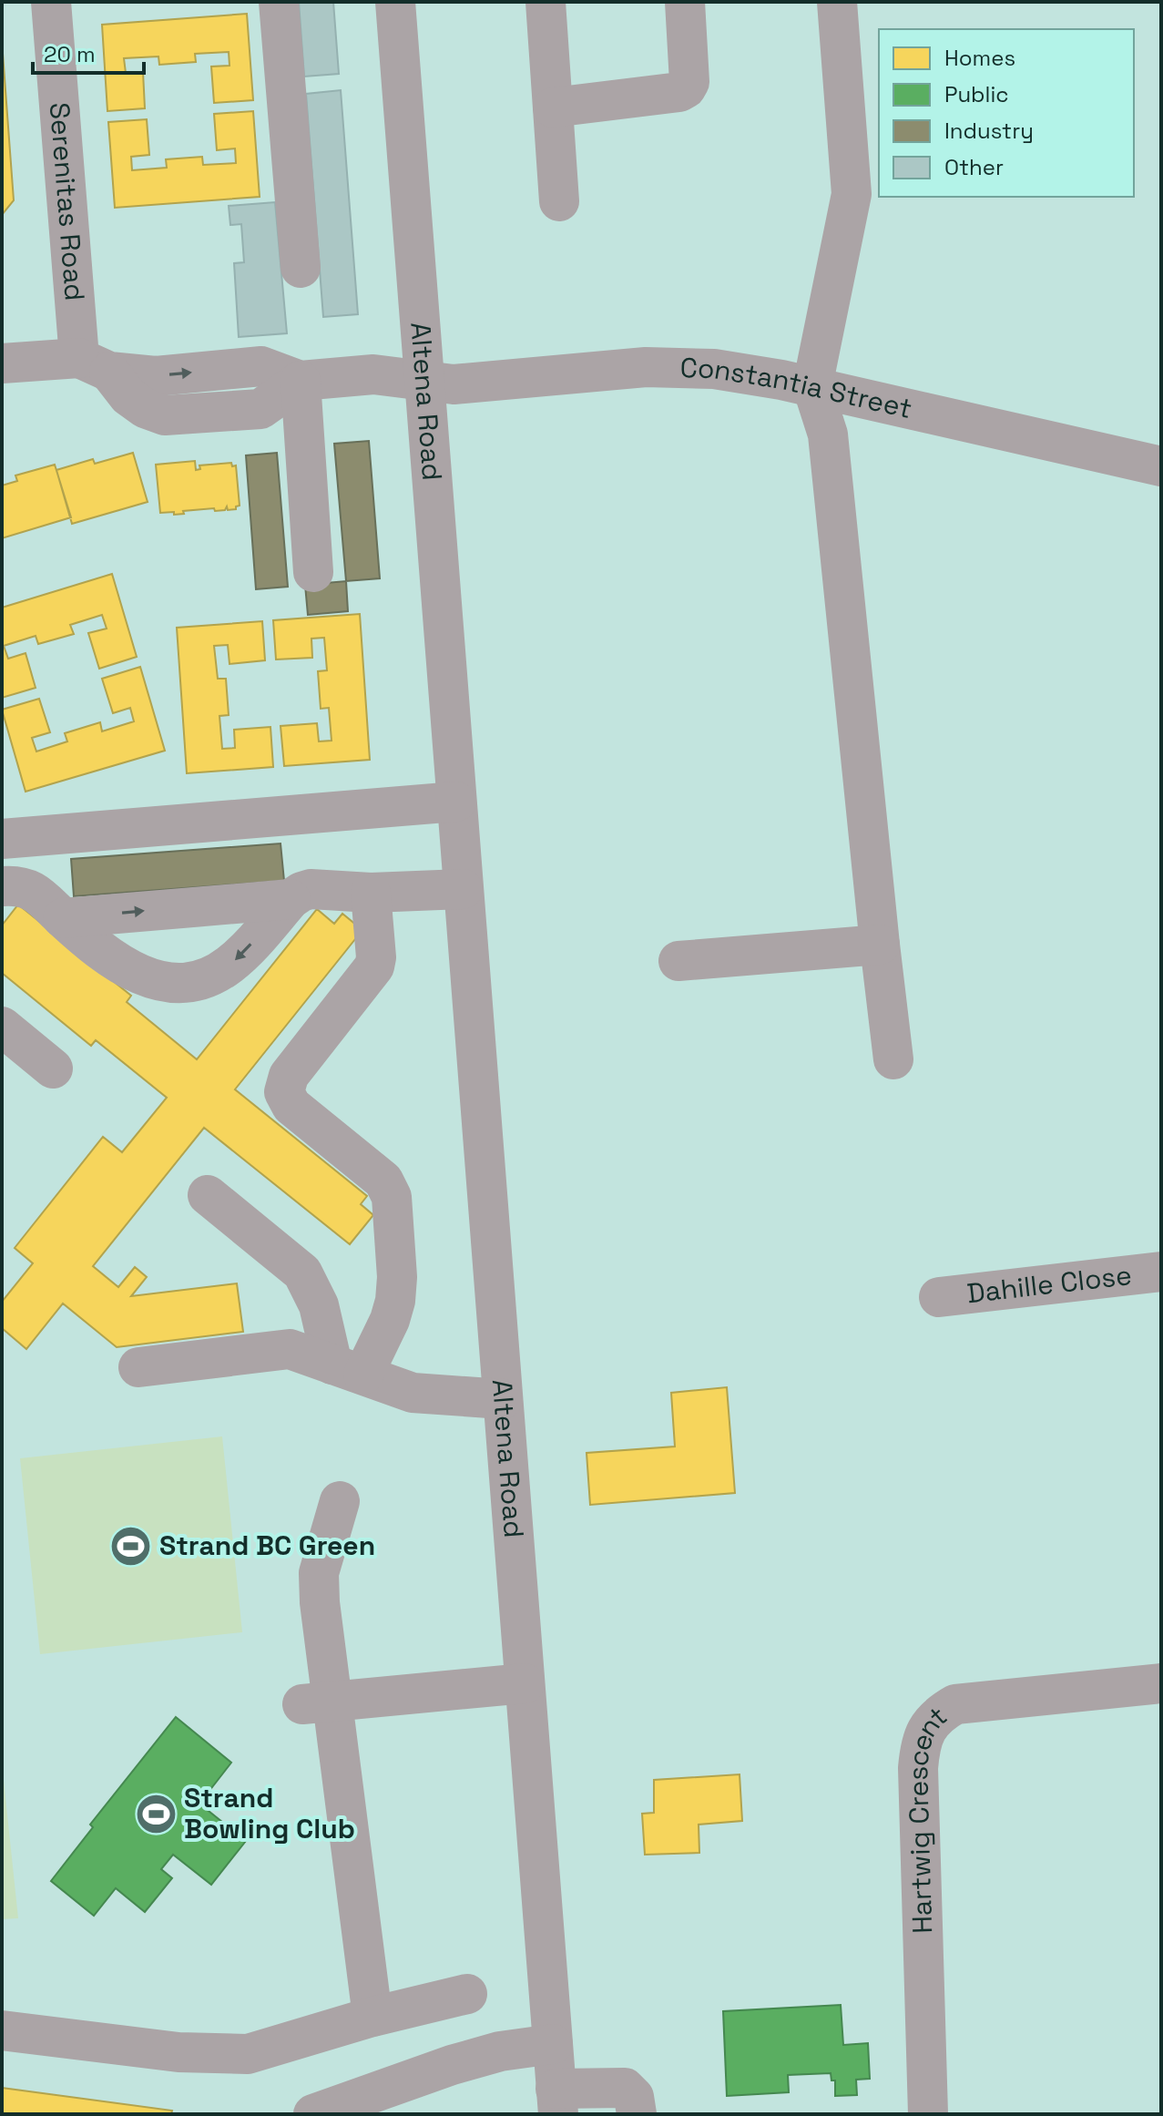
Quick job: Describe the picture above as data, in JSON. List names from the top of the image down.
{
  "streets": {
    "street": [
      "Serenitas Road",
      "Constantia Street",
      "Altena Road",
      "Dahille Close",
      "Hartwig Crescent"
    ]
  },
  "crossings": [
    ["Constantia Street", "Altena Road"]
  ],
  "places": {
    "sports": ["Strand BC Green", "Strand Bowling Club"]
  },
  "legend": [
    "Homes",
    "Public",
    "Industry",
    "Other"
  ],
  "scale_bar": "20 m"
}
